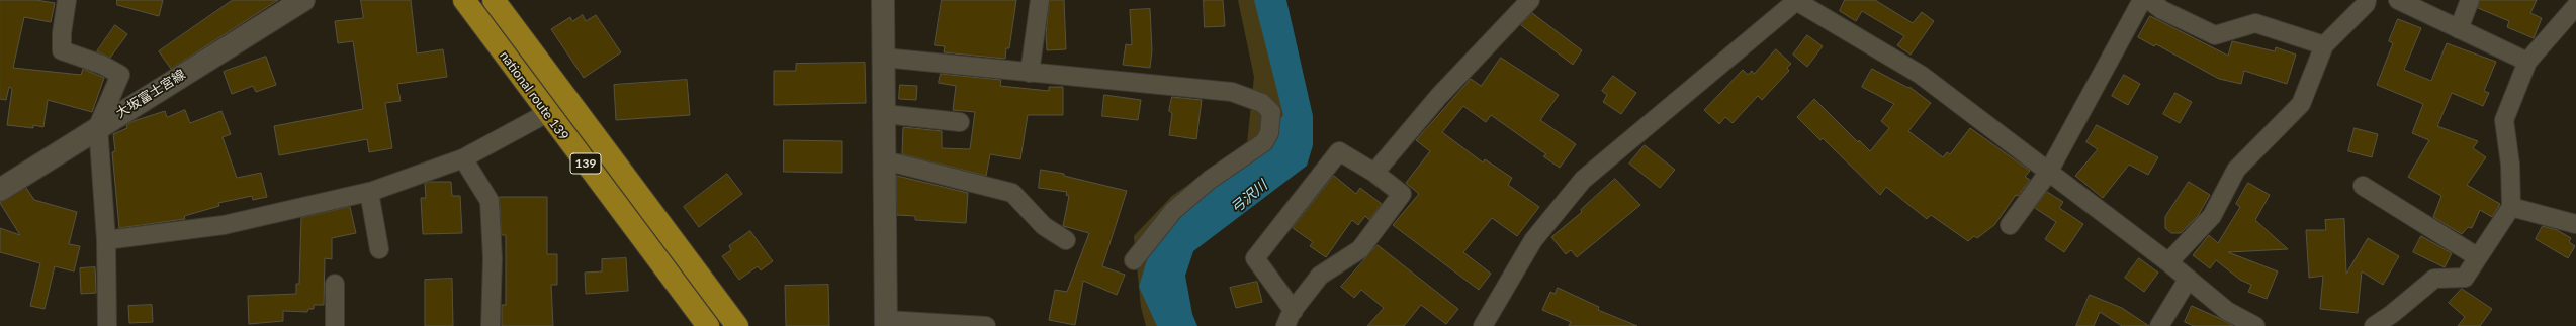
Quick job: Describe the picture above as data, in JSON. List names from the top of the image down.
{
  "streets": {
    "highway": ["national route 139", "139"],
    "main road": ["大坂富士宮線"]
  },
  "water": ["弓沢川"]
}
